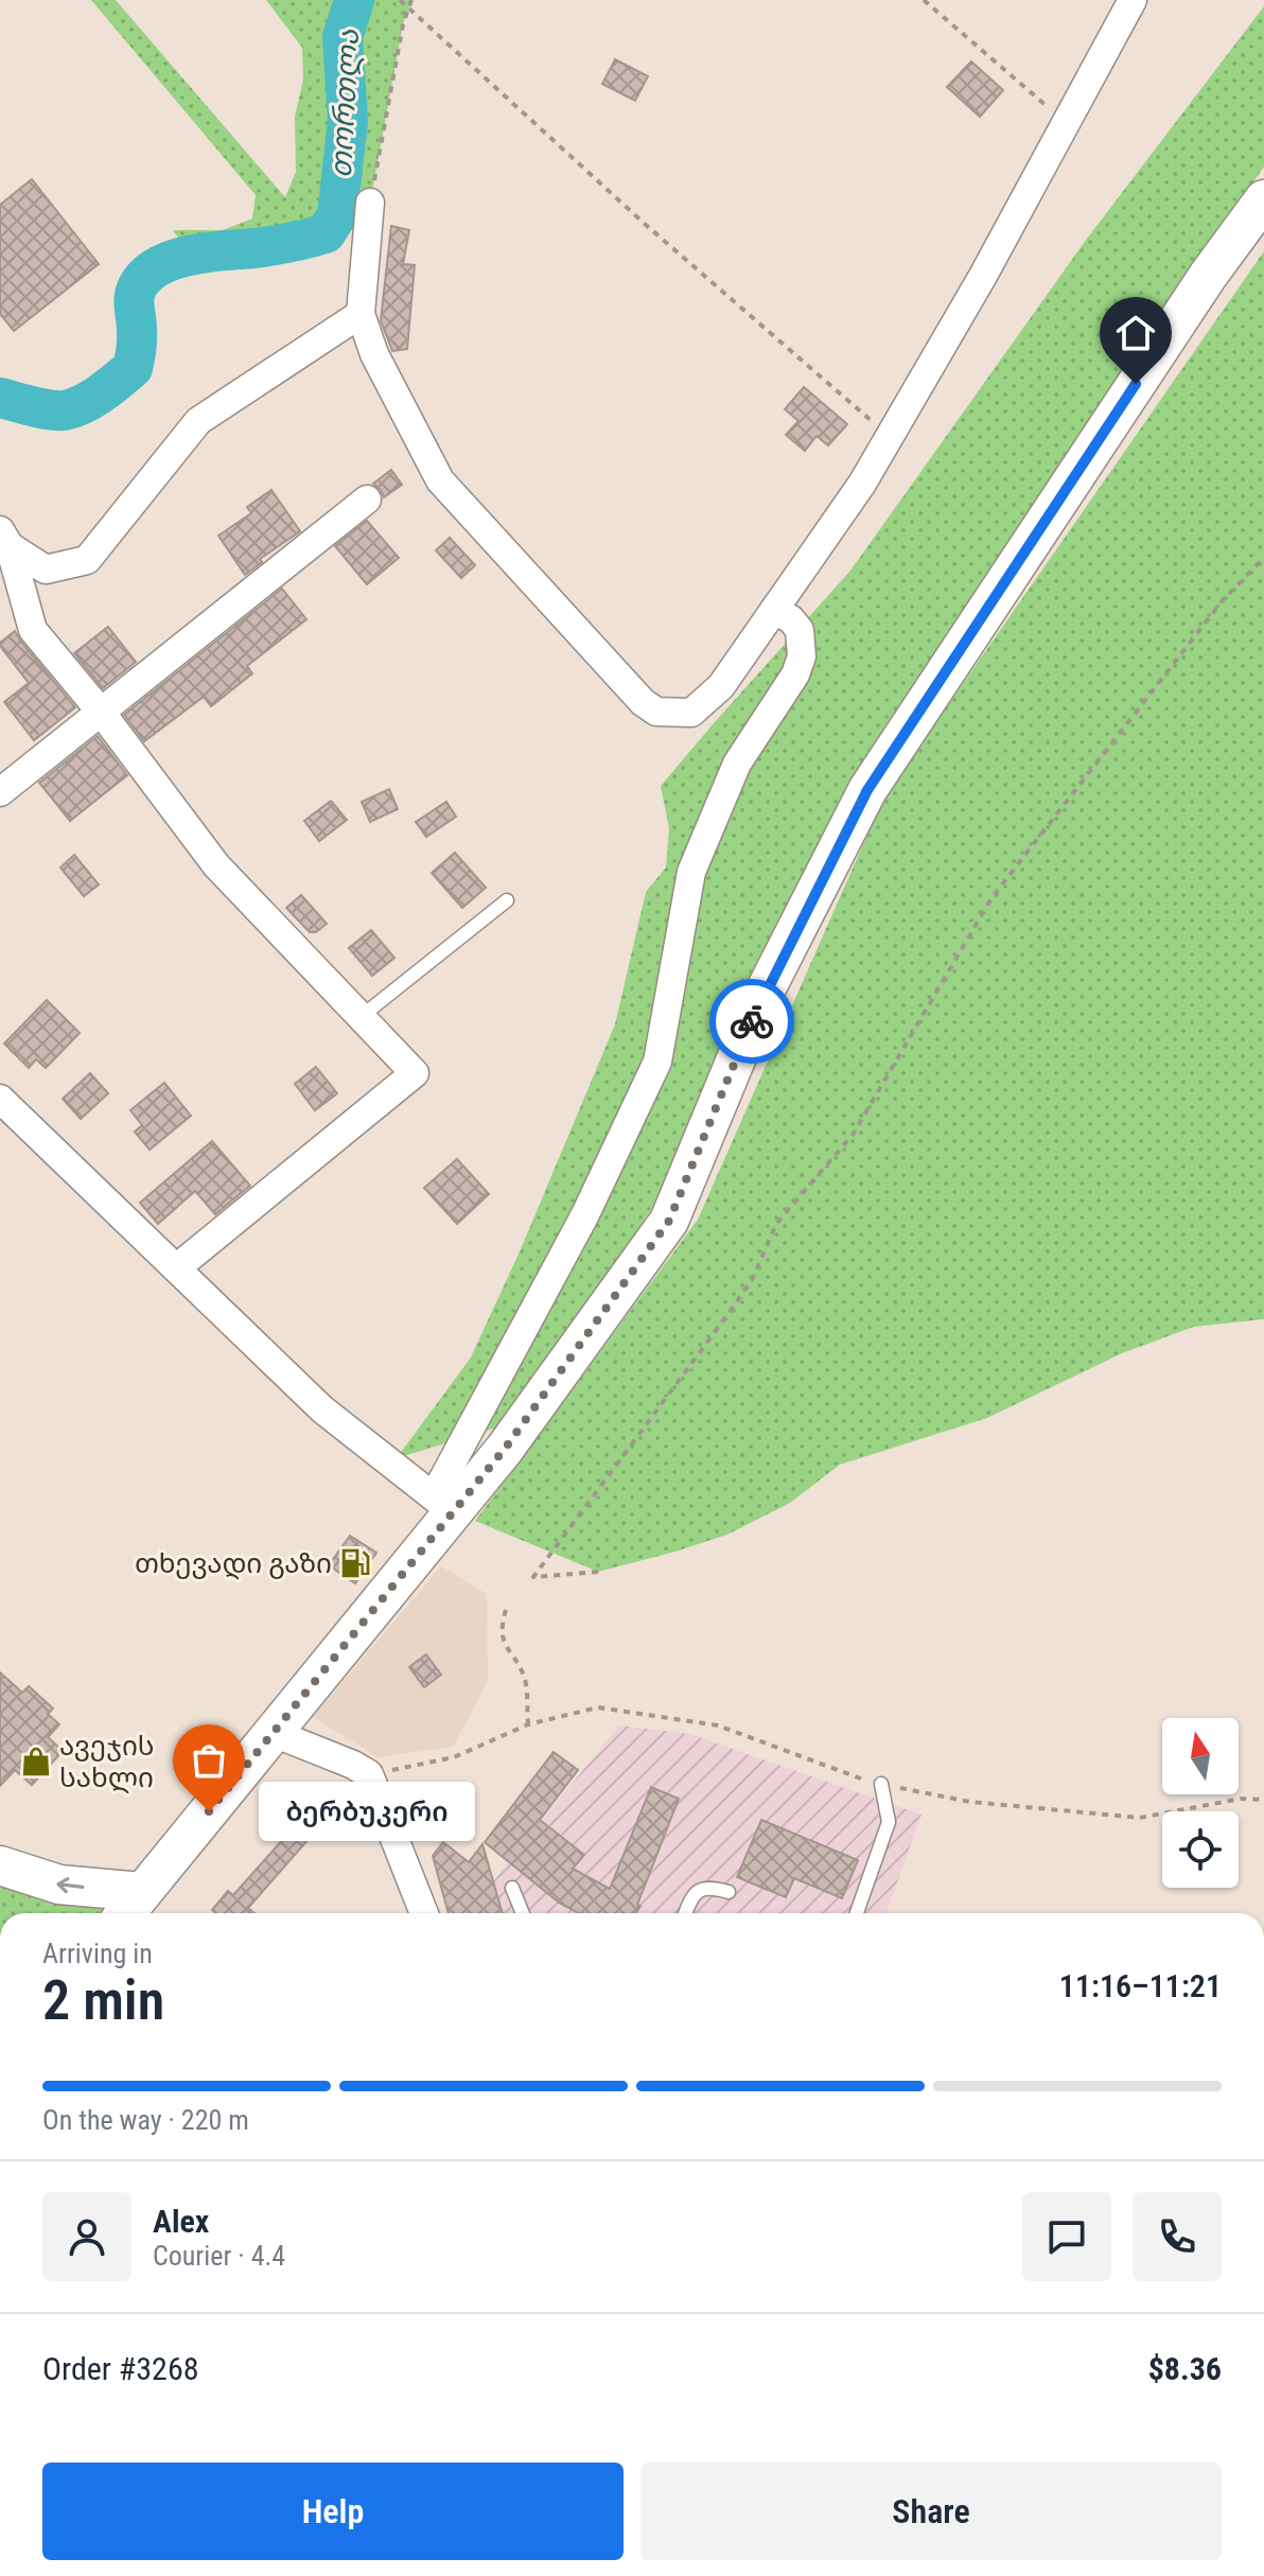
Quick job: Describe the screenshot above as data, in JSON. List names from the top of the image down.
{
  "water": ["თორთლა"],
  "places": {
    "fuel station": ["თხევადი გაზი"],
    "shop": ["ავეჯის სახლი"],
    "other": ["ბერბუკერი"]
  },
  "north": "top",
  "page": {
    "bubble": "ბერბუკერი",
    "heading": ["2 min", "Arriving in", "11:16–11:21"],
    "panel": [
      "Alex",
      "Courier · 4.4",
      "Order #3268",
      "$8.36"
    ],
    "bar": "On the way · 220 m",
    "buttons": ["Help", "Share"]
  }
}
